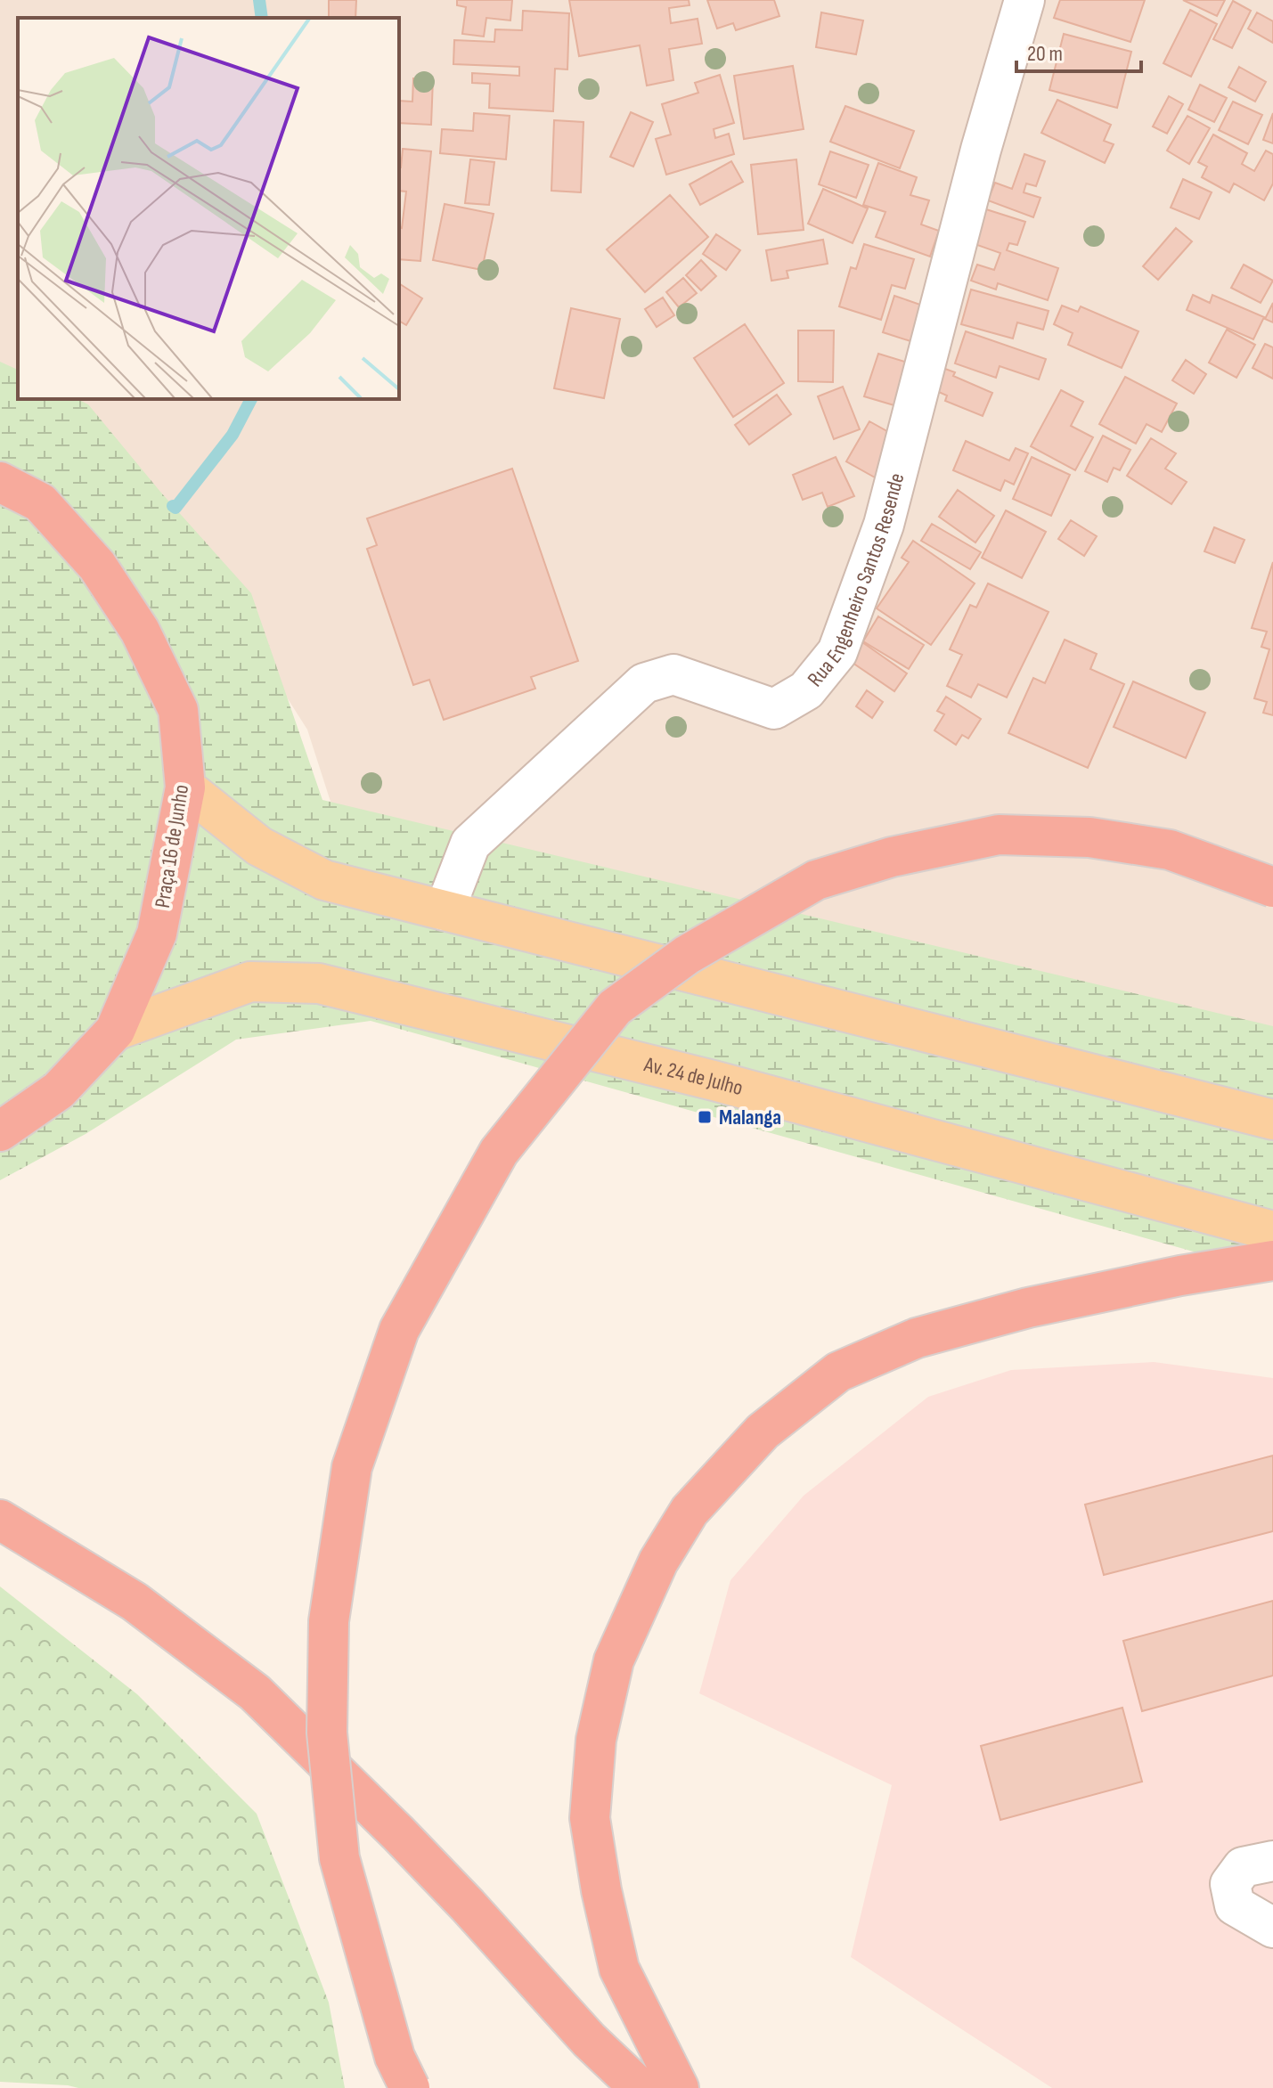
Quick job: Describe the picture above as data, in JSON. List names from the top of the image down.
{
  "streets": {
    "highway": ["Praça 16 de Junho"],
    "main road": ["Av. 24 de Julho"],
    "lane": ["Rua Engenheiro Santos Resende"]
  },
  "crossings": [
    ["Praça 16 de Junho", "Av. 24 de Julho"]
  ],
  "places": {
    "transit": ["Malanga"]
  },
  "scale_bar": "20 m"
}
